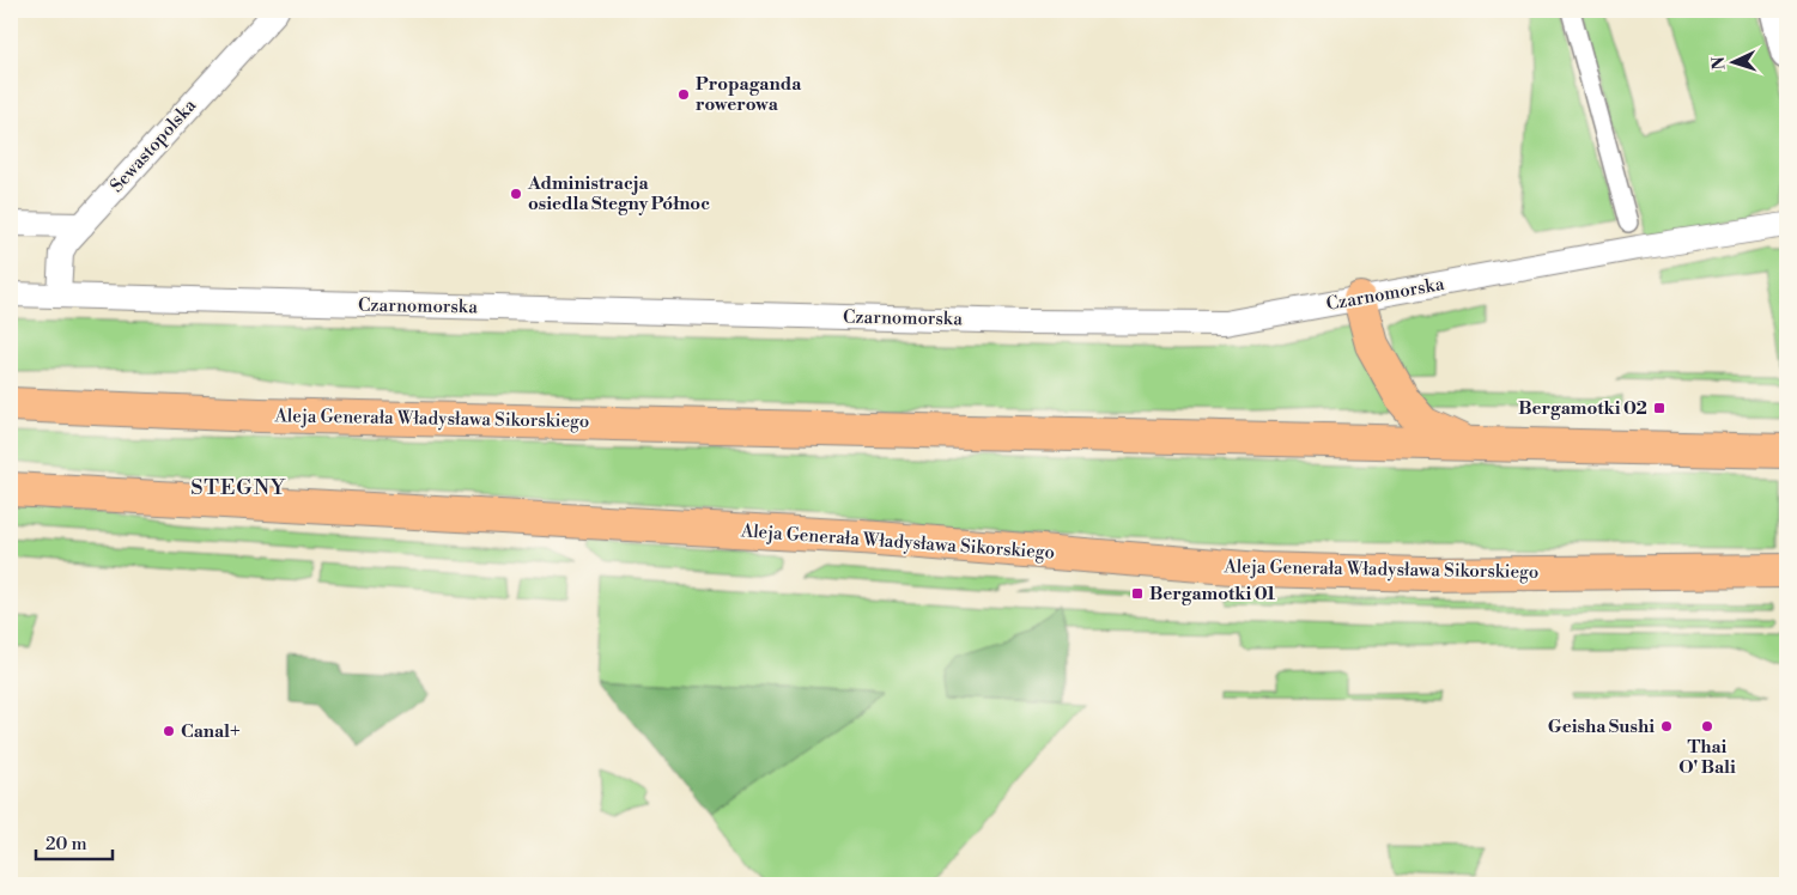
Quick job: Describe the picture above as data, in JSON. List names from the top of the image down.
{
  "streets": {
    "main road": ["Aleja Generała Władysława Sikorskiego"],
    "street": ["Sewastopolska", "Czarnomorska"]
  },
  "crossings": [
    ["Sewastopolska", "Czarnomorska"]
  ],
  "districts": ["STEGNY"],
  "places": {
    "other": [
      "Propaganda rowerowa",
      "Administracja osiedla Stegny Północ",
      "Geisha Sushi",
      "Thai O' Bali",
      "Canal+"
    ],
    "transit": ["Bergamotki 02", "Bergamotki 01"]
  },
  "scale_bar": "20 m",
  "north": "left"
}
